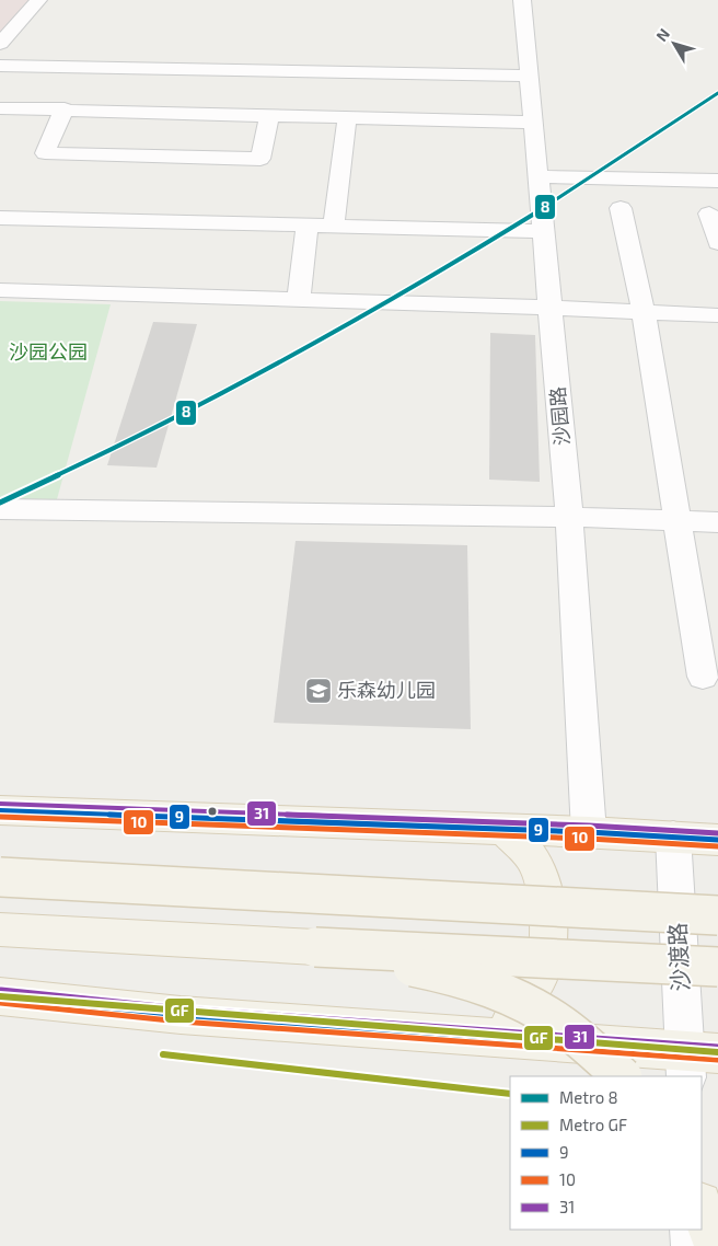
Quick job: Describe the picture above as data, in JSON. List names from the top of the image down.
{
  "streets": {
    "street": ["沙园路", "沙渡路"]
  },
  "parks": ["沙园公园"],
  "places": {
    "school or university": ["乐森幼儿园"]
  },
  "lines": [
    "metro line 8",
    "transit line 31",
    "transit line 9",
    "transit line 10",
    "metro line GF"
  ],
  "legend": [
    "Metro 8",
    "Metro GF",
    "9",
    "10",
    "31"
  ],
  "north": "top left"
}
